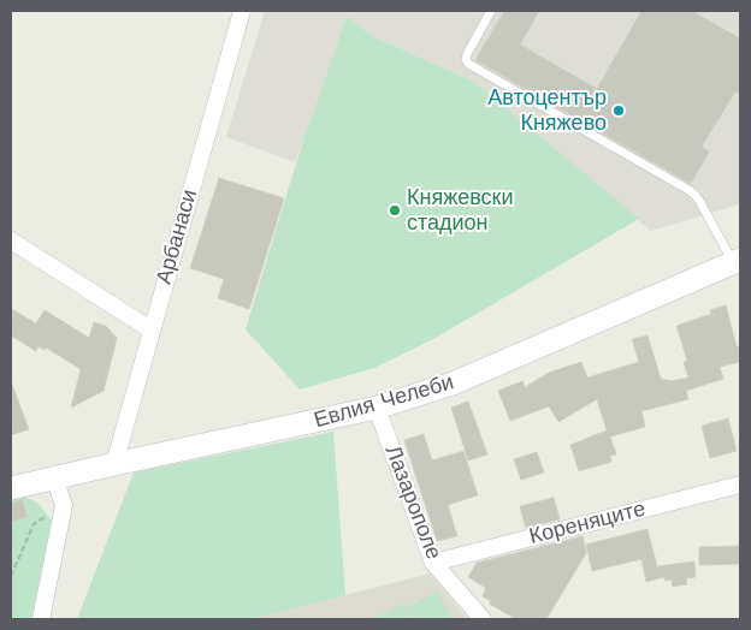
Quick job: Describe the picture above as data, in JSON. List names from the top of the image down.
{
  "streets": {
    "street": [
      "Арбанаси",
      "Евлия Челеби",
      "Лазарополе",
      "Кореняците"
    ]
  },
  "crossings": [
    ["Арбанаси", "Евлия Челеби"],
    ["Евлия Челеби", "Лазарополе"],
    ["Лазарополе", "Кореняците"]
  ],
  "places": ["Автоцентър Княжево", "Княжевски стадион"]
}
